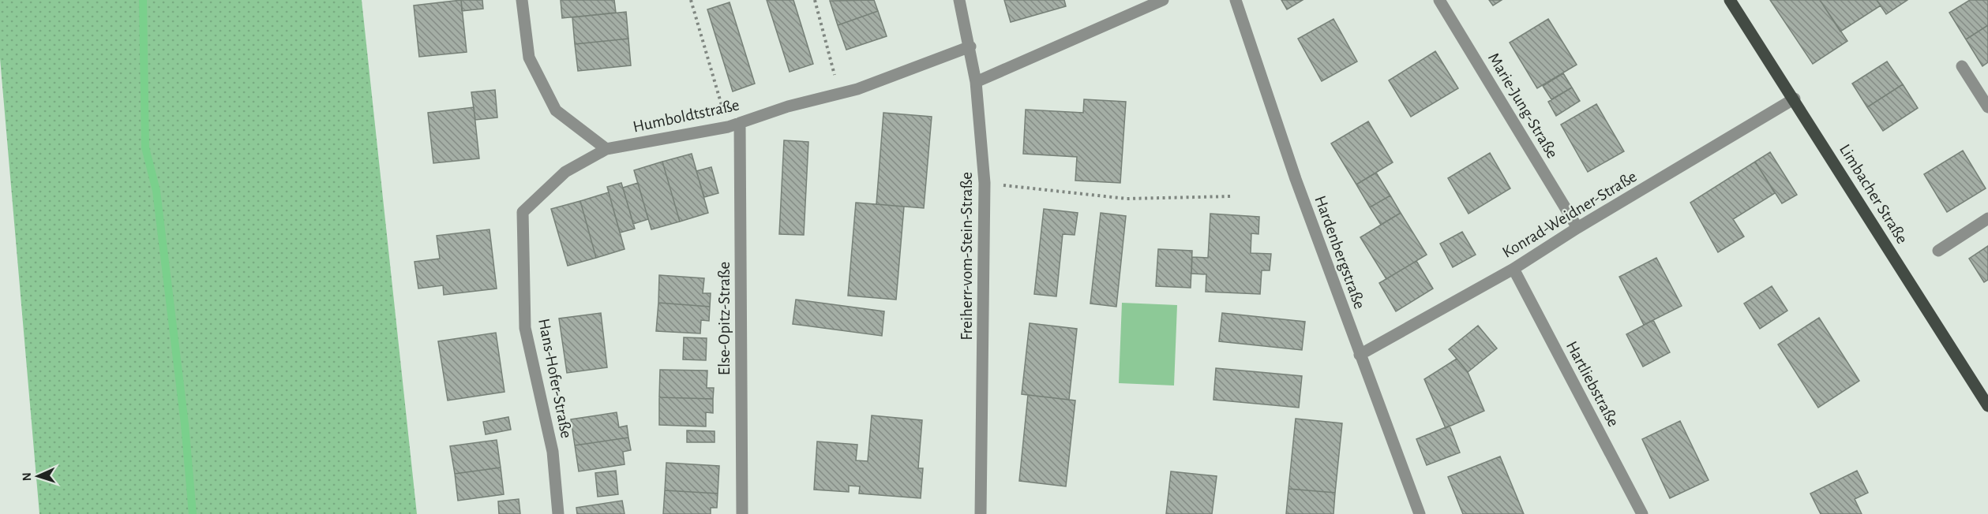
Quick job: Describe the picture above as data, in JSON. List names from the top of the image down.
{
  "streets": {
    "main road": ["Limbacher Straße"],
    "street": [
      "Marie-Jung-Straße",
      "Humboldtstraße",
      "Konrad-Weidner-Straße",
      "Hardenbergstraße",
      "Freiherr-vom-Stein-Straße",
      "Else-Opitz-Straße",
      "Hans-Hofer-Straße",
      "Hartliebstraße"
    ]
  },
  "crossings": [
    ["Marie-Jung-Straße", "Konrad-Weidner-Straße"],
    ["Humboldtstraße", "Freiherr-vom-Stein-Straße"],
    ["Humboldtstraße", "Else-Opitz-Straße"],
    ["Humboldtstraße", "Hans-Hofer-Straße"],
    ["Limbacher Straße", "Konrad-Weidner-Straße"],
    ["Konrad-Weidner-Straße", "Hardenbergstraße"],
    ["Konrad-Weidner-Straße", "Hartliebstraße"]
  ],
  "north": "left"
}
